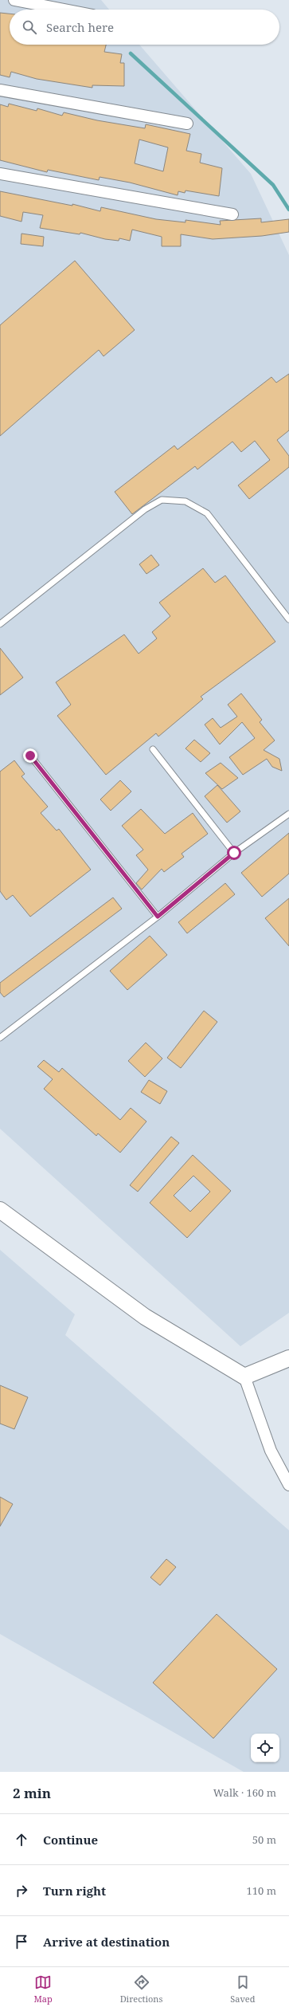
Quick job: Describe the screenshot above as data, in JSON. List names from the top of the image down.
{
  "page": {
    "search": "Search here",
    "heading": ["2 min", "Walk · 160 m"],
    "list": [
      ["Continue", "50 m"],
      ["Turn right", "110 m"],
      "Arrive at destination"
    ],
    "nav": ["Map", "Directions", "Saved"]
  }
}
